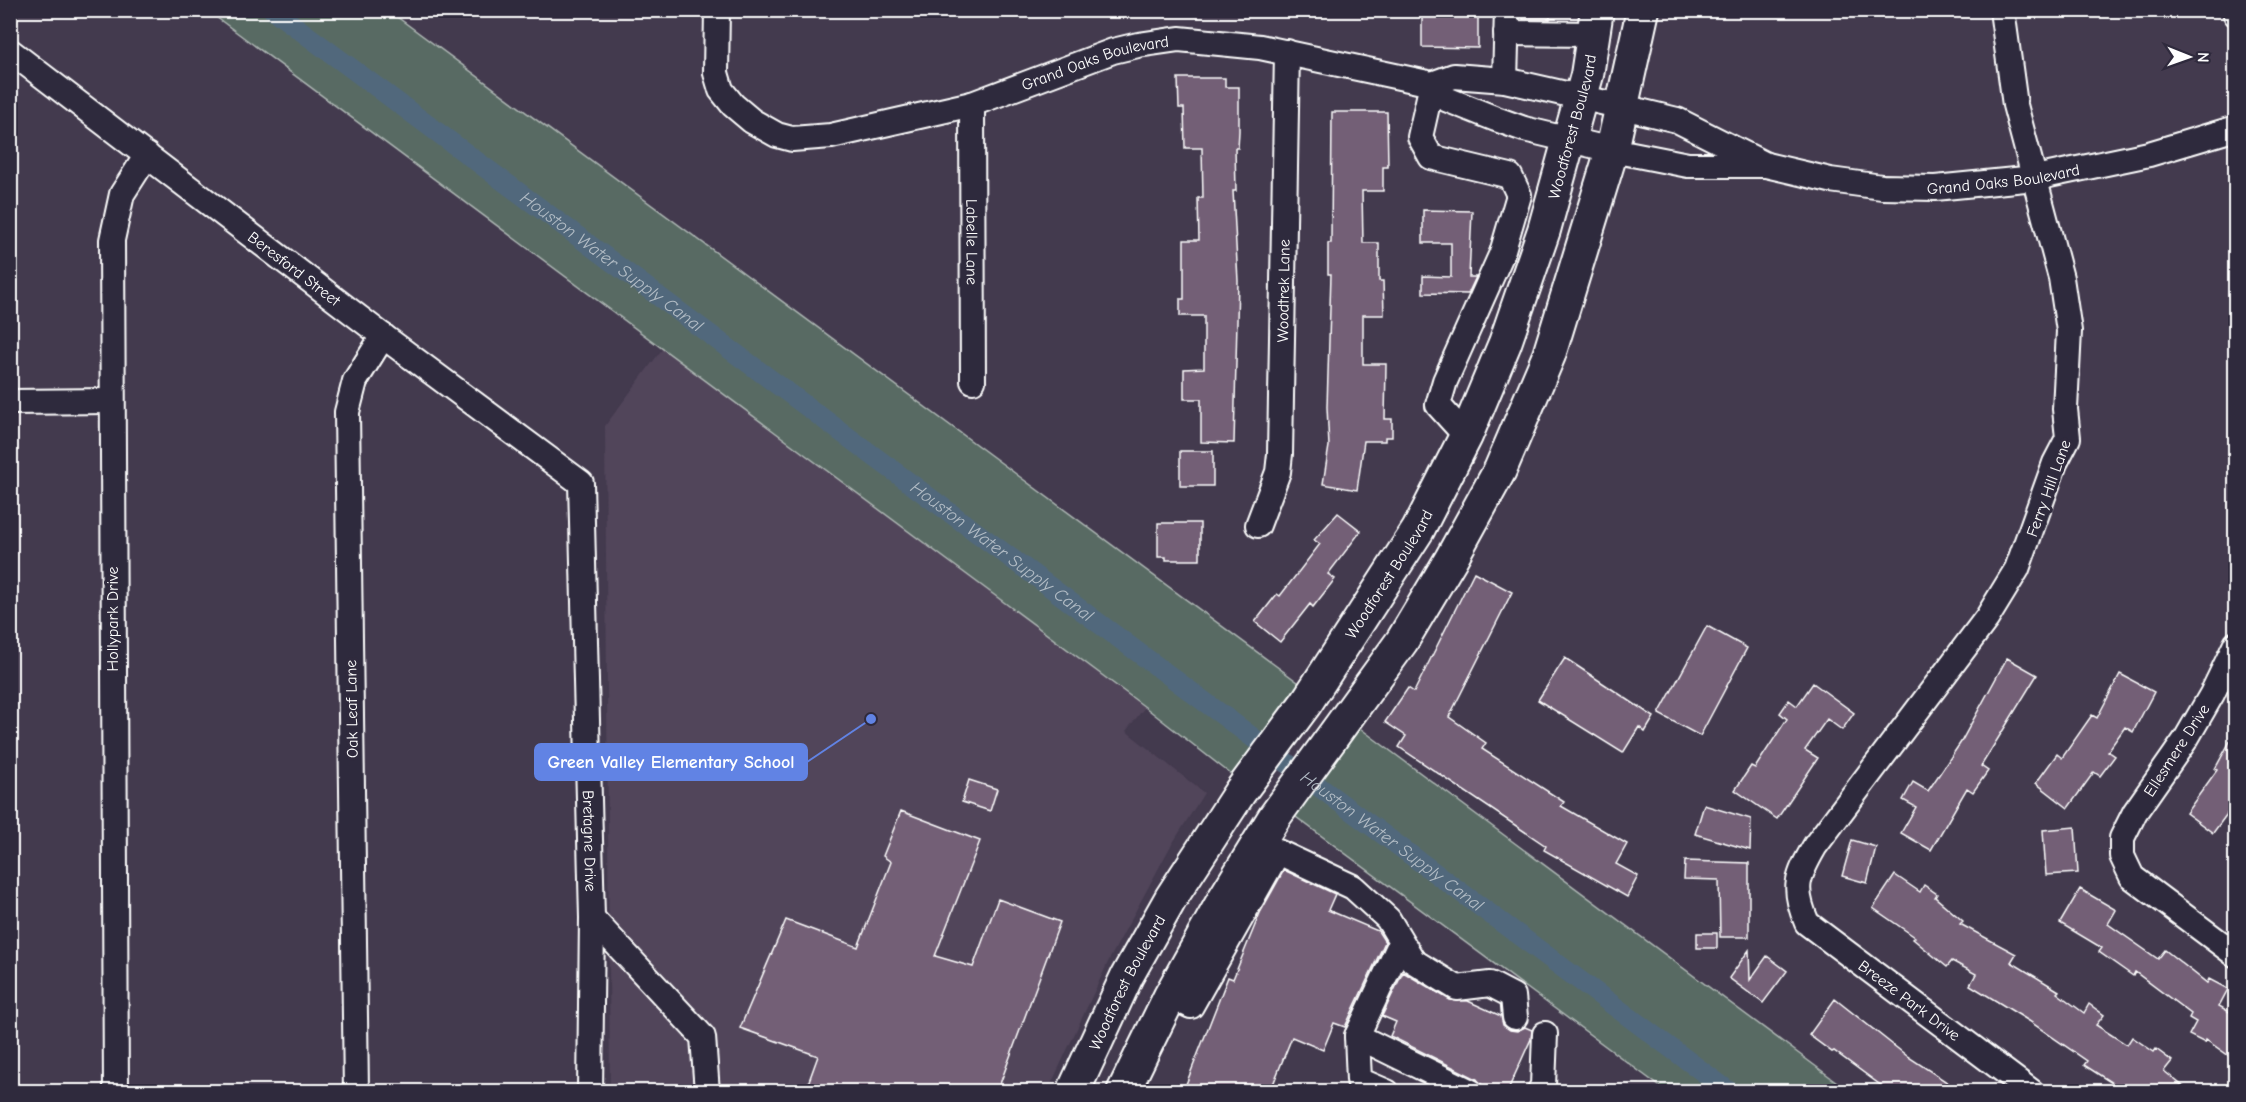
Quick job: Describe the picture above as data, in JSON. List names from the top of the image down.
{
  "streets": {
    "main road": ["Woodforest Boulevard"],
    "street": [
      "Grand Oaks Boulevard",
      "Labelle Lane",
      "Beresford Street",
      "Woodtrek Lane",
      "Ferry Hill Lane",
      "Hollypark Drive",
      "Oak Leaf Lane",
      "Ellesmere Drive",
      "Bretagne Drive",
      "Breeze Park Drive"
    ]
  },
  "crossings": [
    ["Grand Oaks Boulevard", "Woodforest Boulevard"],
    ["Grand Oaks Boulevard", "Labelle Lane"],
    ["Grand Oaks Boulevard", "Woodtrek Lane"],
    ["Grand Oaks Boulevard", "Ferry Hill Lane"],
    ["Beresford Street", "Hollypark Drive"],
    ["Beresford Street", "Oak Leaf Lane"],
    ["Beresford Street", "Bretagne Drive"],
    ["Ferry Hill Lane", "Breeze Park Drive"]
  ],
  "water": ["Houston Water Supply Canal"],
  "places": ["Green Valley Elementary School"],
  "north": "right"
}
